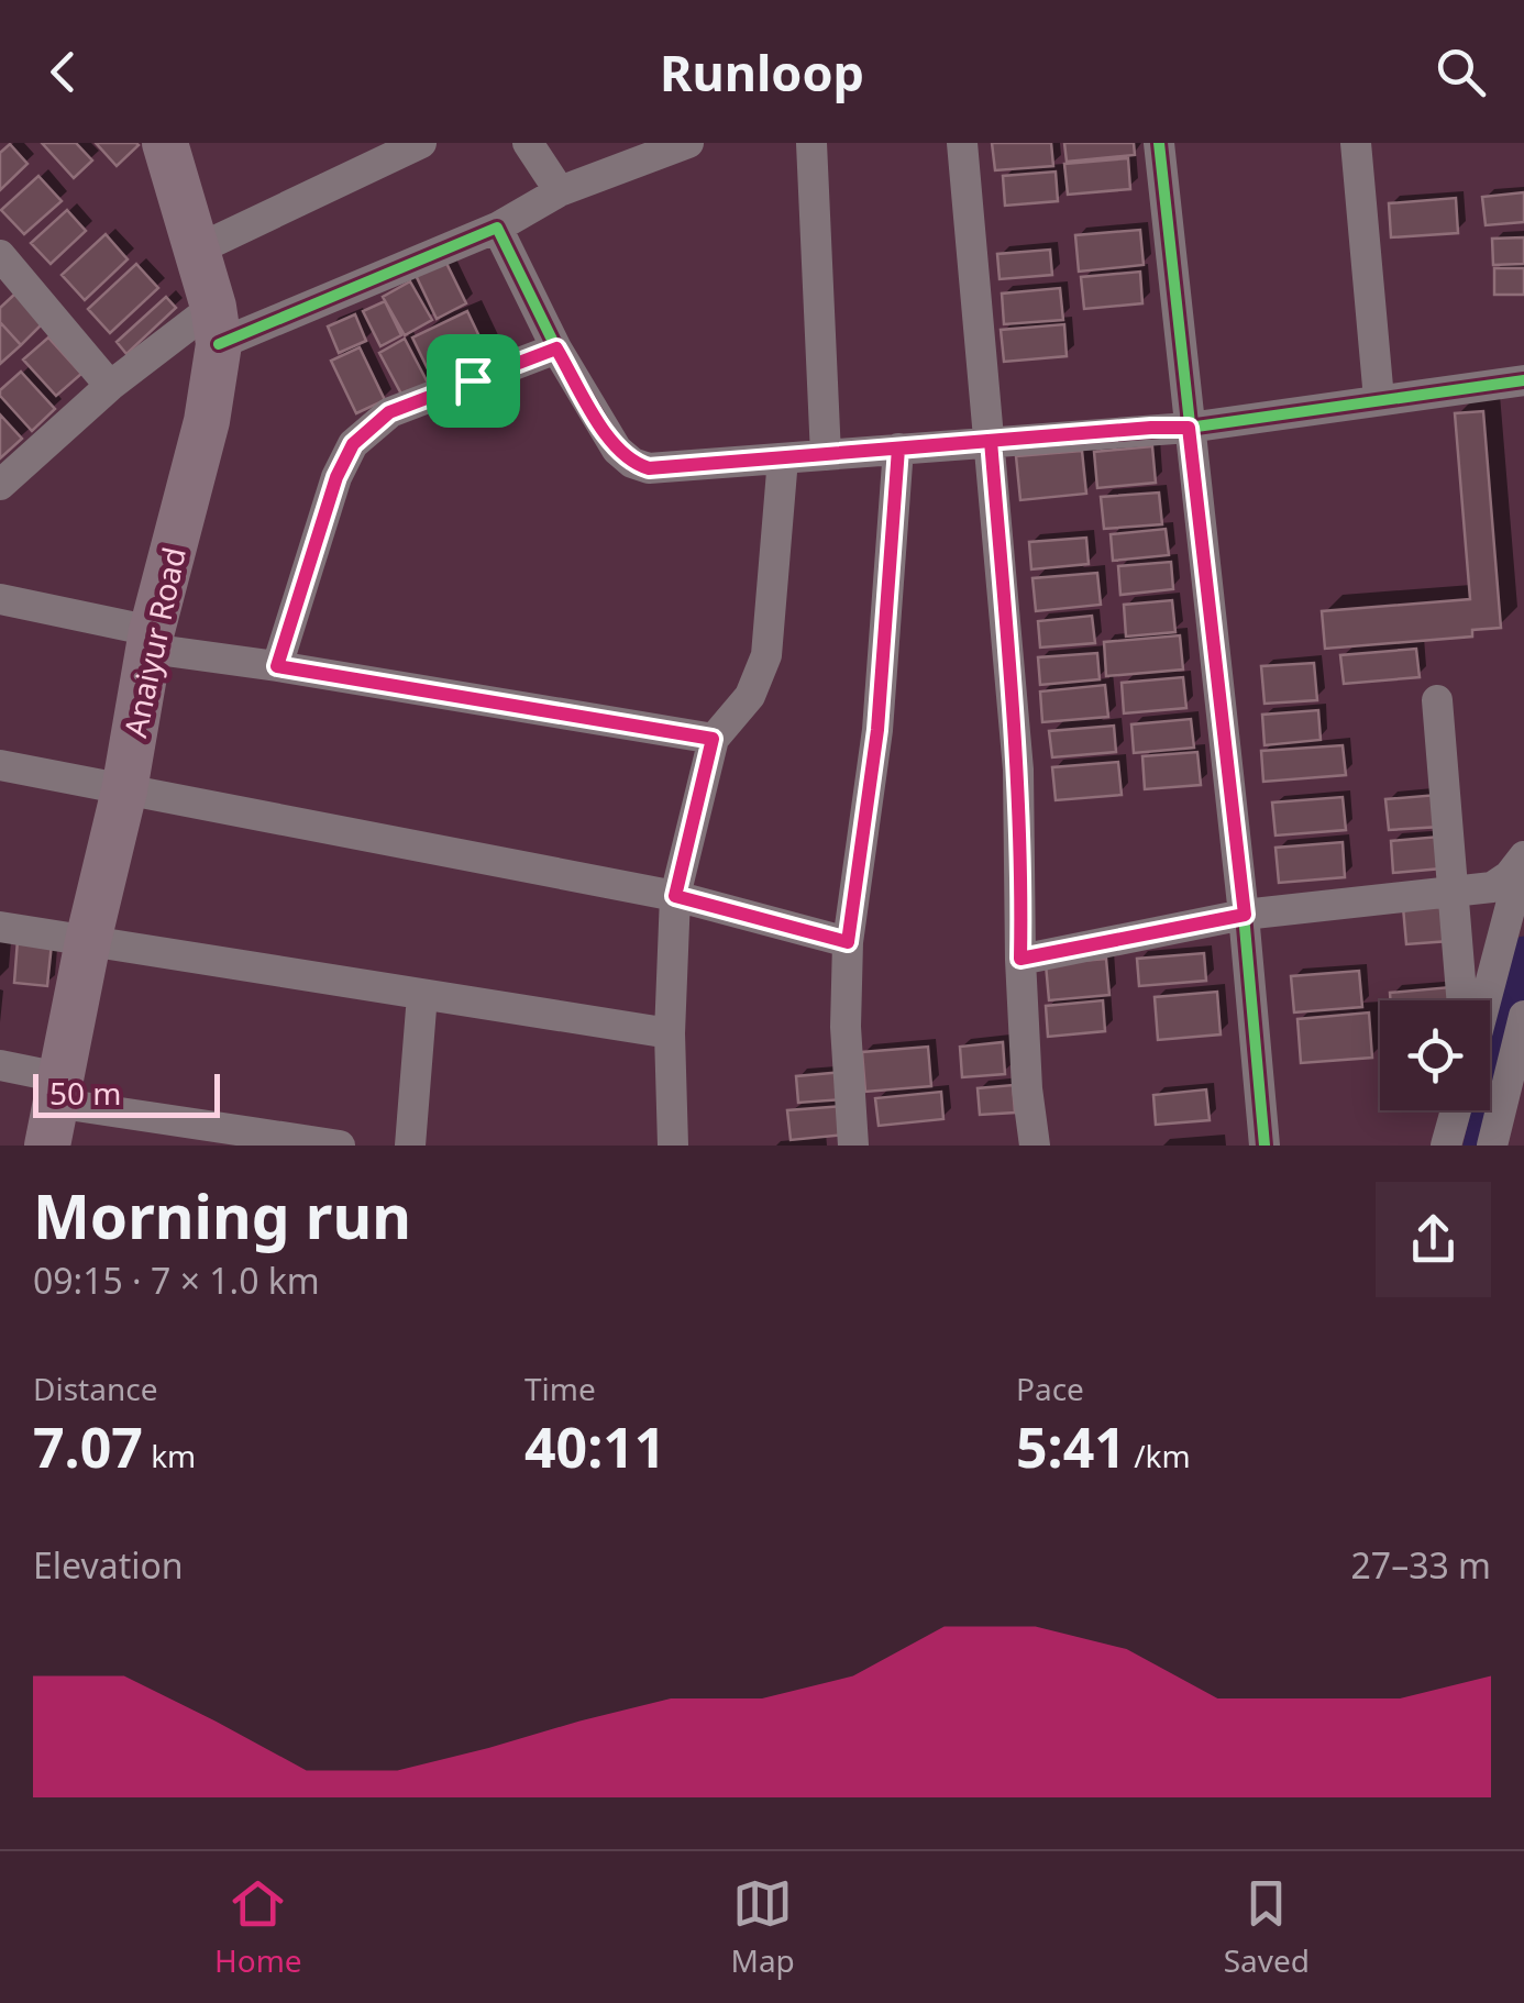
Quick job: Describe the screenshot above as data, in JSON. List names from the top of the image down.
{
  "streets": {
    "main road": ["Anaiyur Road"]
  },
  "scale_bar": "50 m",
  "page": {
    "header": "Runloop",
    "scale": "50 m",
    "heading": ["Morning run", "09:15 · 7 × 1.0 km"],
    "stats": [
      ["Distance", "7.07 km"],
      ["Time", "40:11"],
      ["Pace", "5:41 /km"]
    ],
    "chart": ["Elevation", "27–33 m"],
    "tabs": ["Home", "Map", "Saved"]
  }
}
